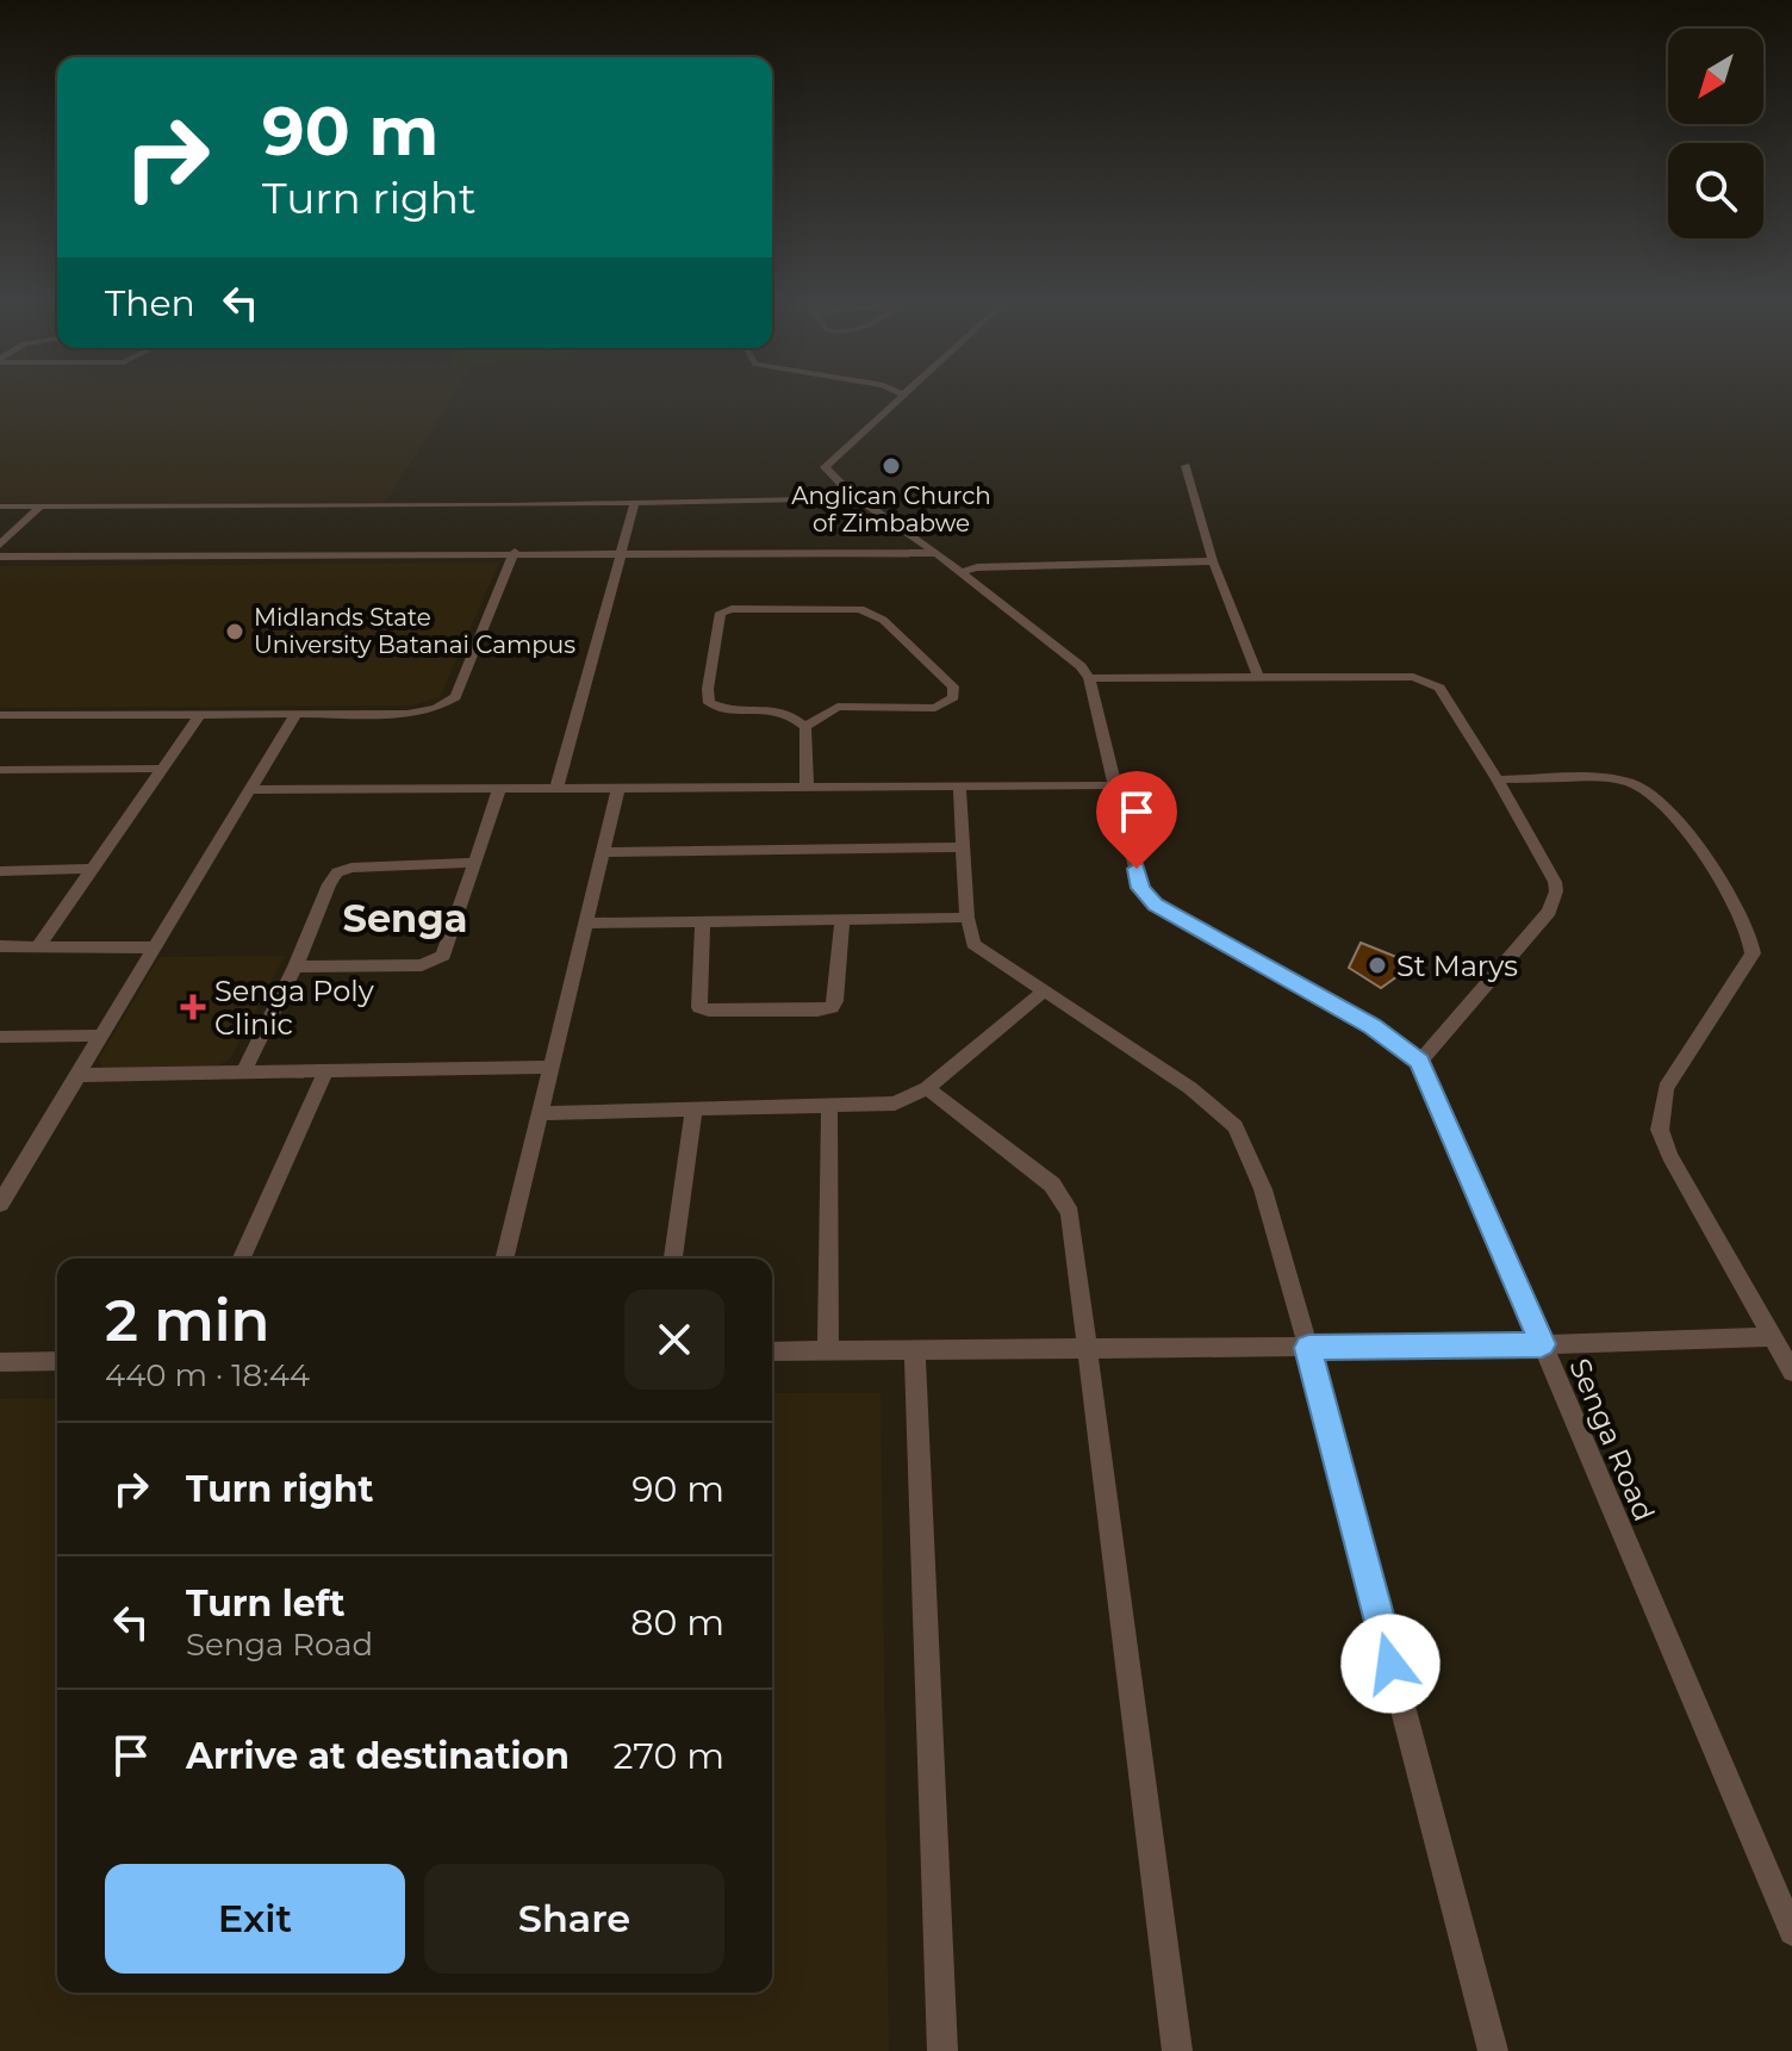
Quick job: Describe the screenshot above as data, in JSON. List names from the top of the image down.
{
  "streets": {
    "street": ["Senga Road"]
  },
  "districts": ["Senga"],
  "places": {
    "other": ["Anglican Church of Zimbabwe", "Midlands State University Batanai Campus", "St Marys"],
    "health": ["Senga Poly Clinic"]
  },
  "north": "bottom left",
  "page": {
    "turn": ["90 m", "Turn right"],
    "then": "Then",
    "heading": ["2 min", "440 m · 18:44"],
    "list": [
      {
        "name": "Turn right",
        "value": "90 m"
      },
      {
        "name": "Turn left",
        "note": "Senga Road",
        "value": "80 m"
      },
      {
        "name": "Arrive at destination",
        "value": "270 m"
      }
    ],
    "buttons": ["Exit", "Share"]
  }
}
